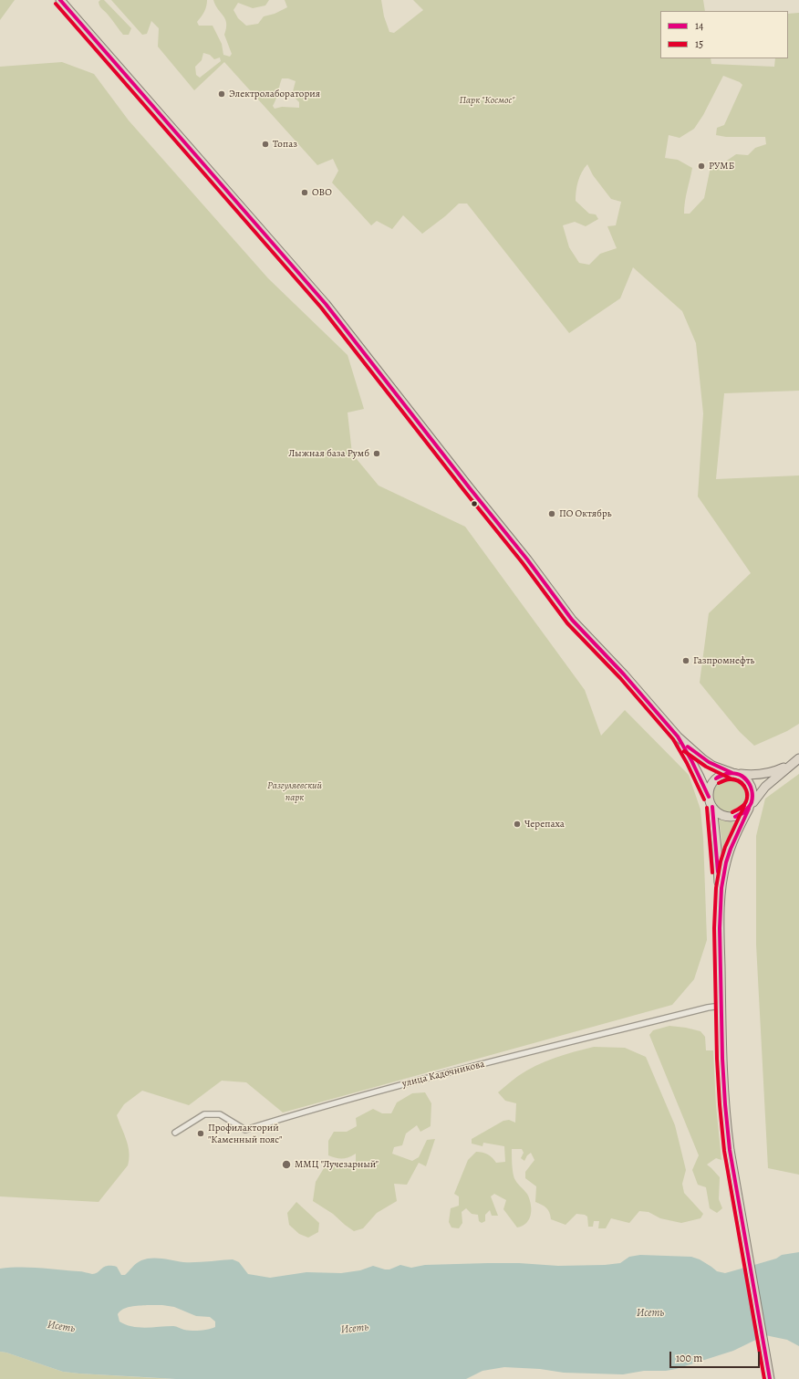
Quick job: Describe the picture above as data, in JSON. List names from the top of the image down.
{
  "streets": {
    "street": ["улица Кадочникова"]
  },
  "water": ["Исеть"],
  "parks": ["Парк \"Космос\"", "Разгуляевский парк"],
  "places": [
    "Электролаборатория",
    "Топаз",
    "РУМБ",
    "ОВО",
    "Лыжная база Румб",
    "ПО Октябрь",
    "Газпромнефть",
    "Черепаха",
    "Профилакторий \"Каменный пояс\"",
    "ММЦ \"Лучезарный\""
  ],
  "lines": ["transit line 14", "transit line 15"],
  "legend": ["14", "15"],
  "scale_bar": "100 m"
}
